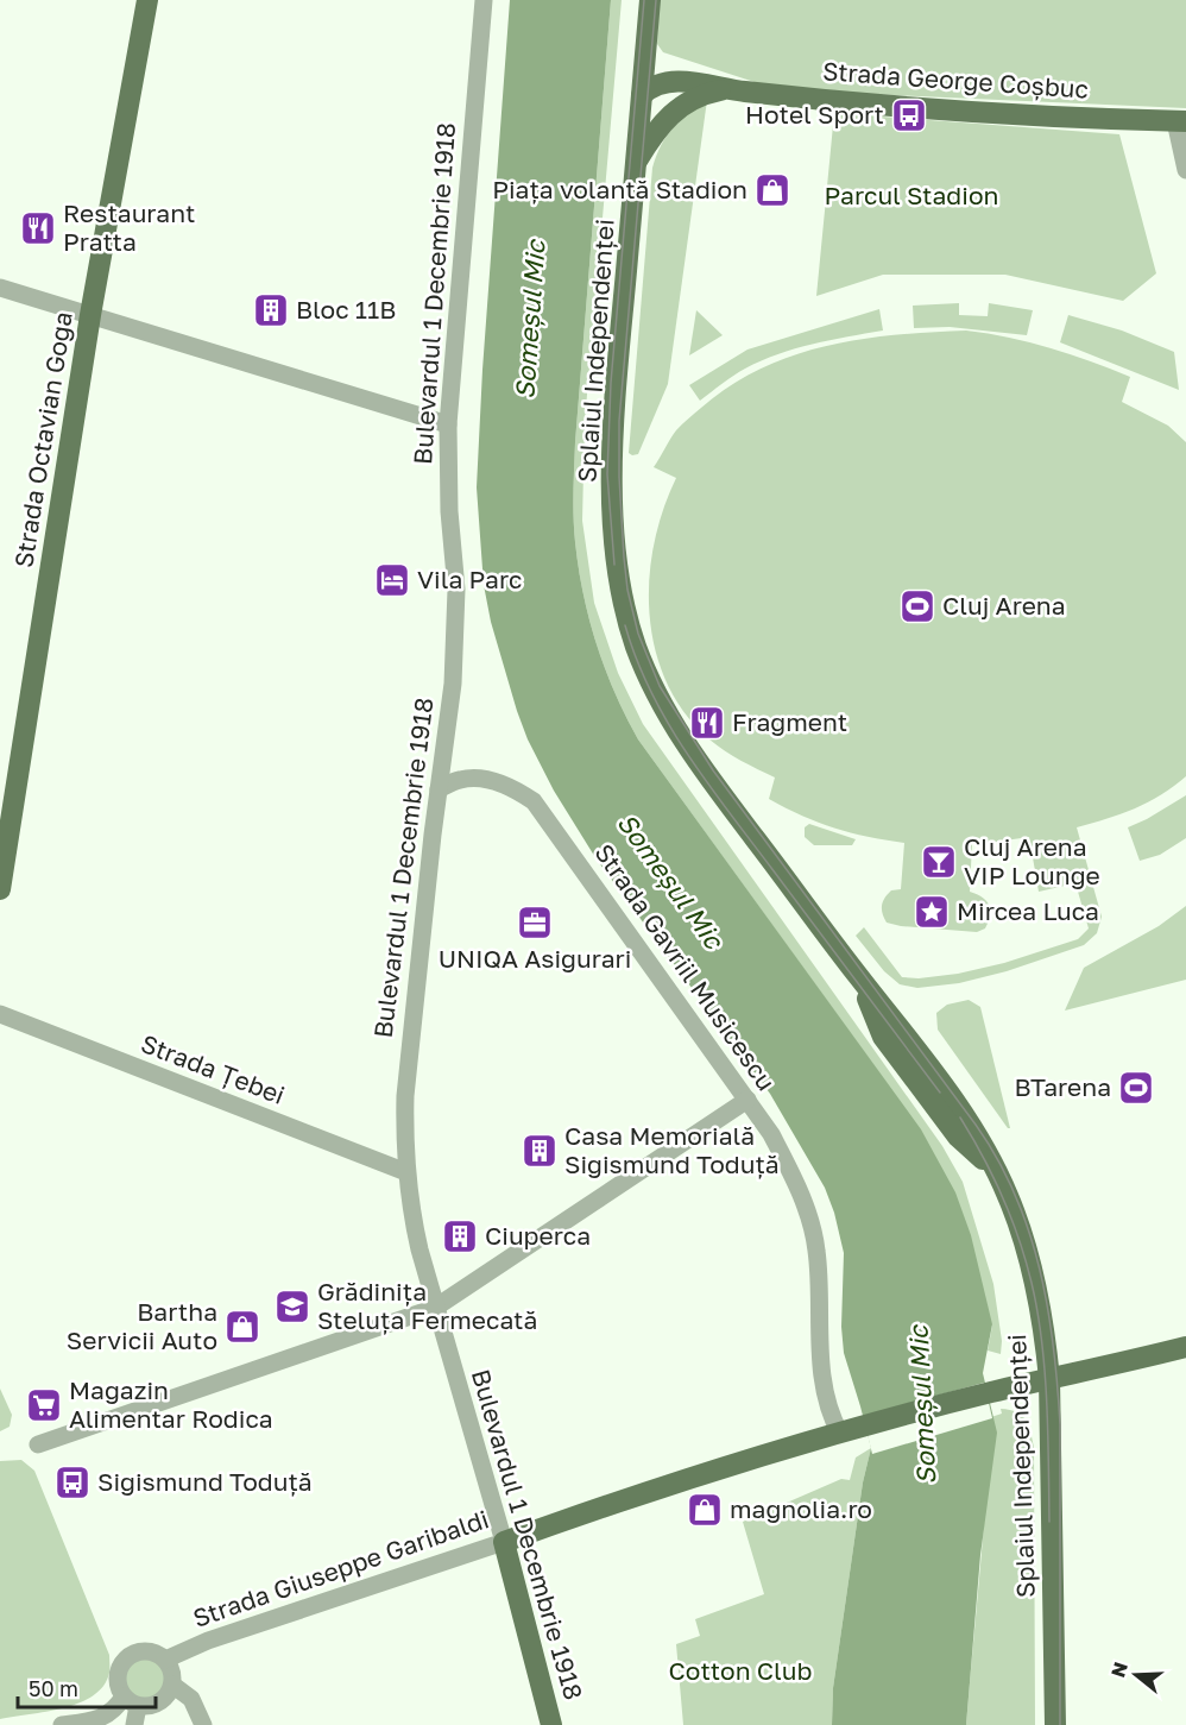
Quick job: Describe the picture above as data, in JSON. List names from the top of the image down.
{
  "streets": {
    "main road": [
      "Strada George Coșbuc",
      "Bulevardul 1 Decembrie 1918",
      "Splaiul Independenței",
      "Strada Octavian Goga",
      "Strada Giuseppe Garibaldi"
    ],
    "street": ["Strada Gavriil Musicescu", "Strada Țebei"]
  },
  "crossings": [
    ["Strada George Coșbuc", "Splaiul Independenței"],
    ["Bulevardul 1 Decembrie 1918", "Strada Gavriil Musicescu"],
    ["Bulevardul 1 Decembrie 1918", "Strada Țebei"],
    ["Bulevardul 1 Decembrie 1918", "Strada Giuseppe Garibaldi"],
    ["Splaiul Independenței", "Strada Giuseppe Garibaldi"],
    ["Strada Gavriil Musicescu", "Strada Giuseppe Garibaldi"]
  ],
  "water": ["Someșul Mic"],
  "parks": ["Parcul Stadion", "Cotton Club"],
  "places": {
    "bus stop": ["Hotel Sport", "Sigismund Toduță"],
    "shop": ["Piața volantă Stadion", "Bartha Servicii Auto", "magnolia.ro"],
    "restaurant": ["Restaurant Pratta", "Fragment"],
    "building": ["Bloc 11B", "Casa Memorială Sigismund Toduță", "Ciuperca"],
    "hotel": ["Vila Parc"],
    "sports": ["Cluj Arena", "BTarena"],
    "bar": ["Cluj Arena VIP Lounge"],
    "place": ["Mircea Luca"],
    "office": ["UNIQA Asigurari"],
    "school or university": ["Grădinița Steluța Fermecată"],
    "supermarket": ["Magazin Alimentar Rodica"]
  },
  "scale_bar": "50 m",
  "north": "left"
}
